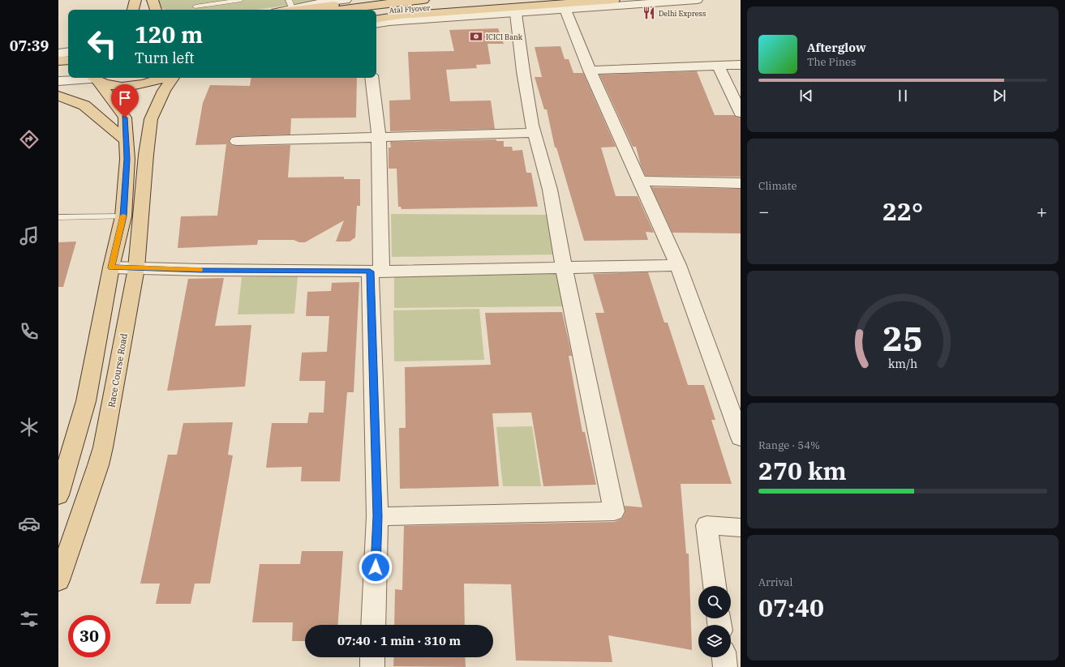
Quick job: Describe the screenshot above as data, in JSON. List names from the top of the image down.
{
  "streets": {
    "main road": ["Atal Flyover", "Race Course Road"]
  },
  "places": {
    "restaurant": ["Delhi Express"],
    "bank": ["ICICI Bank"]
  },
  "page": {
    "tabs": "07:39",
    "turn": ["120 m", "Turn left"],
    "song": ["Afterglow", "The Pines"],
    "tile": [
      "Climate",
      ["Range · 54%", "270 km"],
      ["Arrival", "07:40"]
    ],
    "heat": ["−", "22°", "+"],
    "limit": "30",
    "trip": "07:40 · 1 min · 310 m",
    "gauge": ["25", "km/h"]
  }
}
